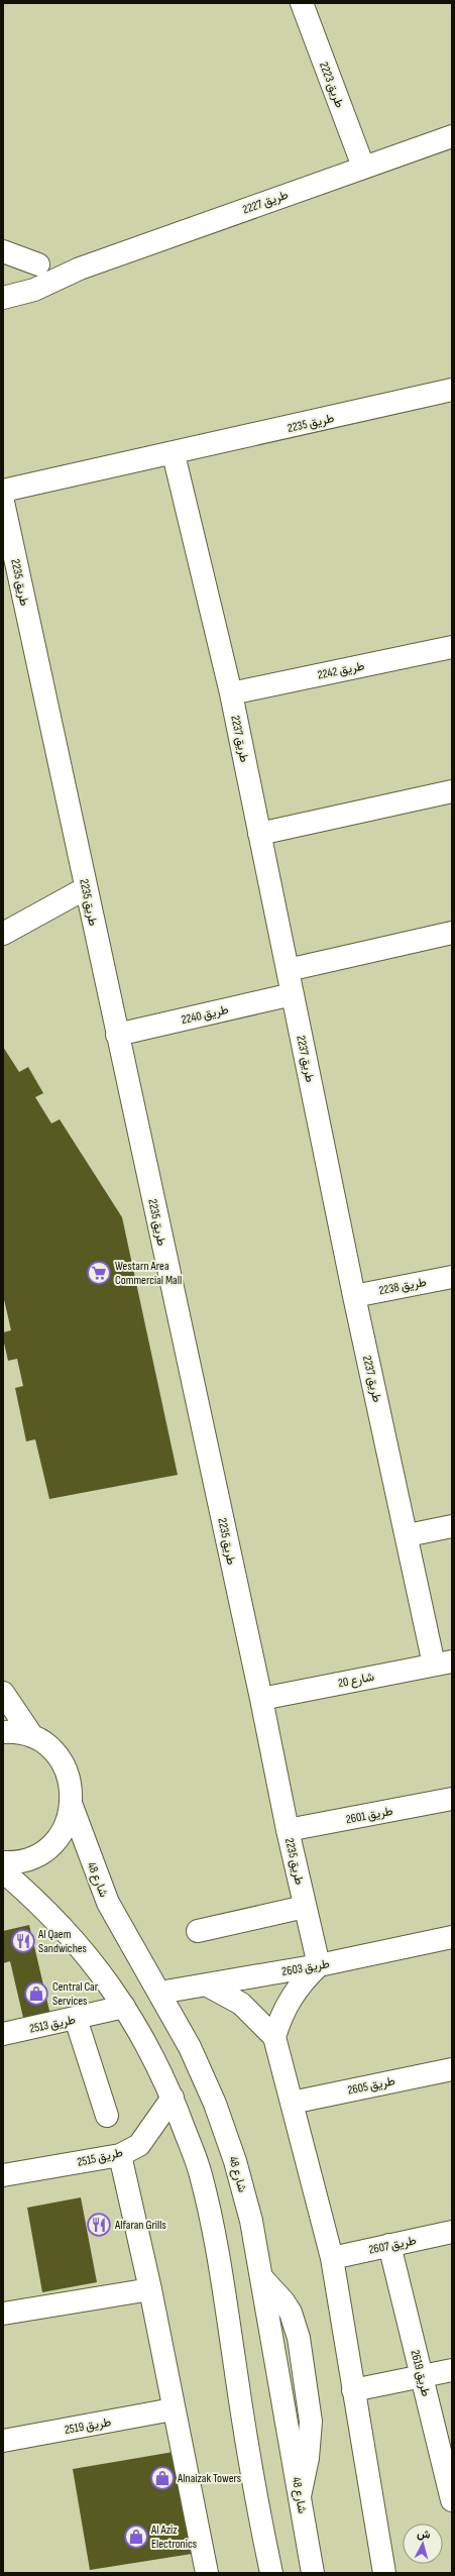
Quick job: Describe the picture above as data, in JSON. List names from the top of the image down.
{
  "streets": {
    "street": [
      "طريق 2223",
      "طريق 2227",
      "طريق 2235",
      "طريق 2242",
      "طريق 2237",
      "طريق 2240",
      "طريق 2238",
      "شارع 20",
      "طريق 2601",
      "شارع 48",
      "طريق 2603",
      "طريق 2513",
      "طريق 2605",
      "طريق 2515",
      "طريق 2607",
      "طريق 2619",
      "طريق 2519"
    ]
  },
  "crossings": [
    ["طريق 2223", "طريق 2227"],
    ["طريق 2235", "طريق 2237"],
    ["طريق 2235", "طريق 2240"],
    ["طريق 2235", "شارع 20"],
    ["طريق 2235", "طريق 2601"],
    ["طريق 2235", "طريق 2603"],
    ["طريق 2242", "طريق 2237"],
    ["طريق 2237", "طريق 2240"],
    ["طريق 2237", "طريق 2238"],
    ["طريق 2237", "شارع 20"],
    ["شارع 48", "طريق 2603"],
    ["طريق 2607", "طريق 2619"]
  ],
  "places": {
    "supermarket": ["Westarn Area Commercial Mall"],
    "restaurant": ["Al Qaem Sandwiches", "Alfaran Grills"],
    "shop": ["Central Car Services", "Alnaizak Towers", "Al Aziz Electronics"]
  },
  "north": "top"
}
